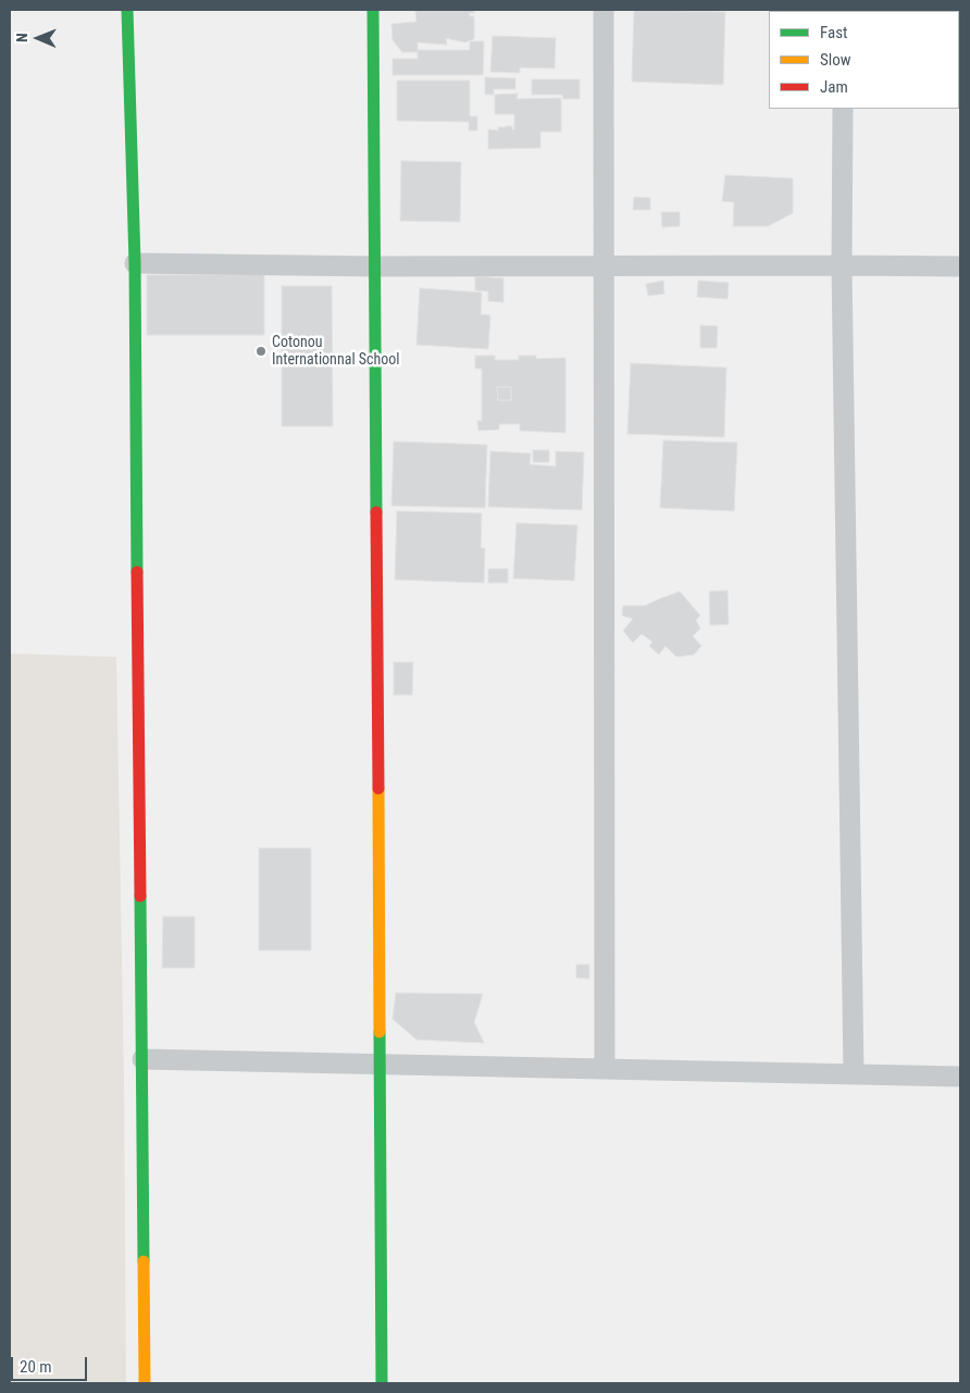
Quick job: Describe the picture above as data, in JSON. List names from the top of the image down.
{
  "places": ["Cotonou Internationnal School"],
  "legend": ["Fast", "Slow", "Jam"],
  "scale_bar": "20 m",
  "north": "left"
}
